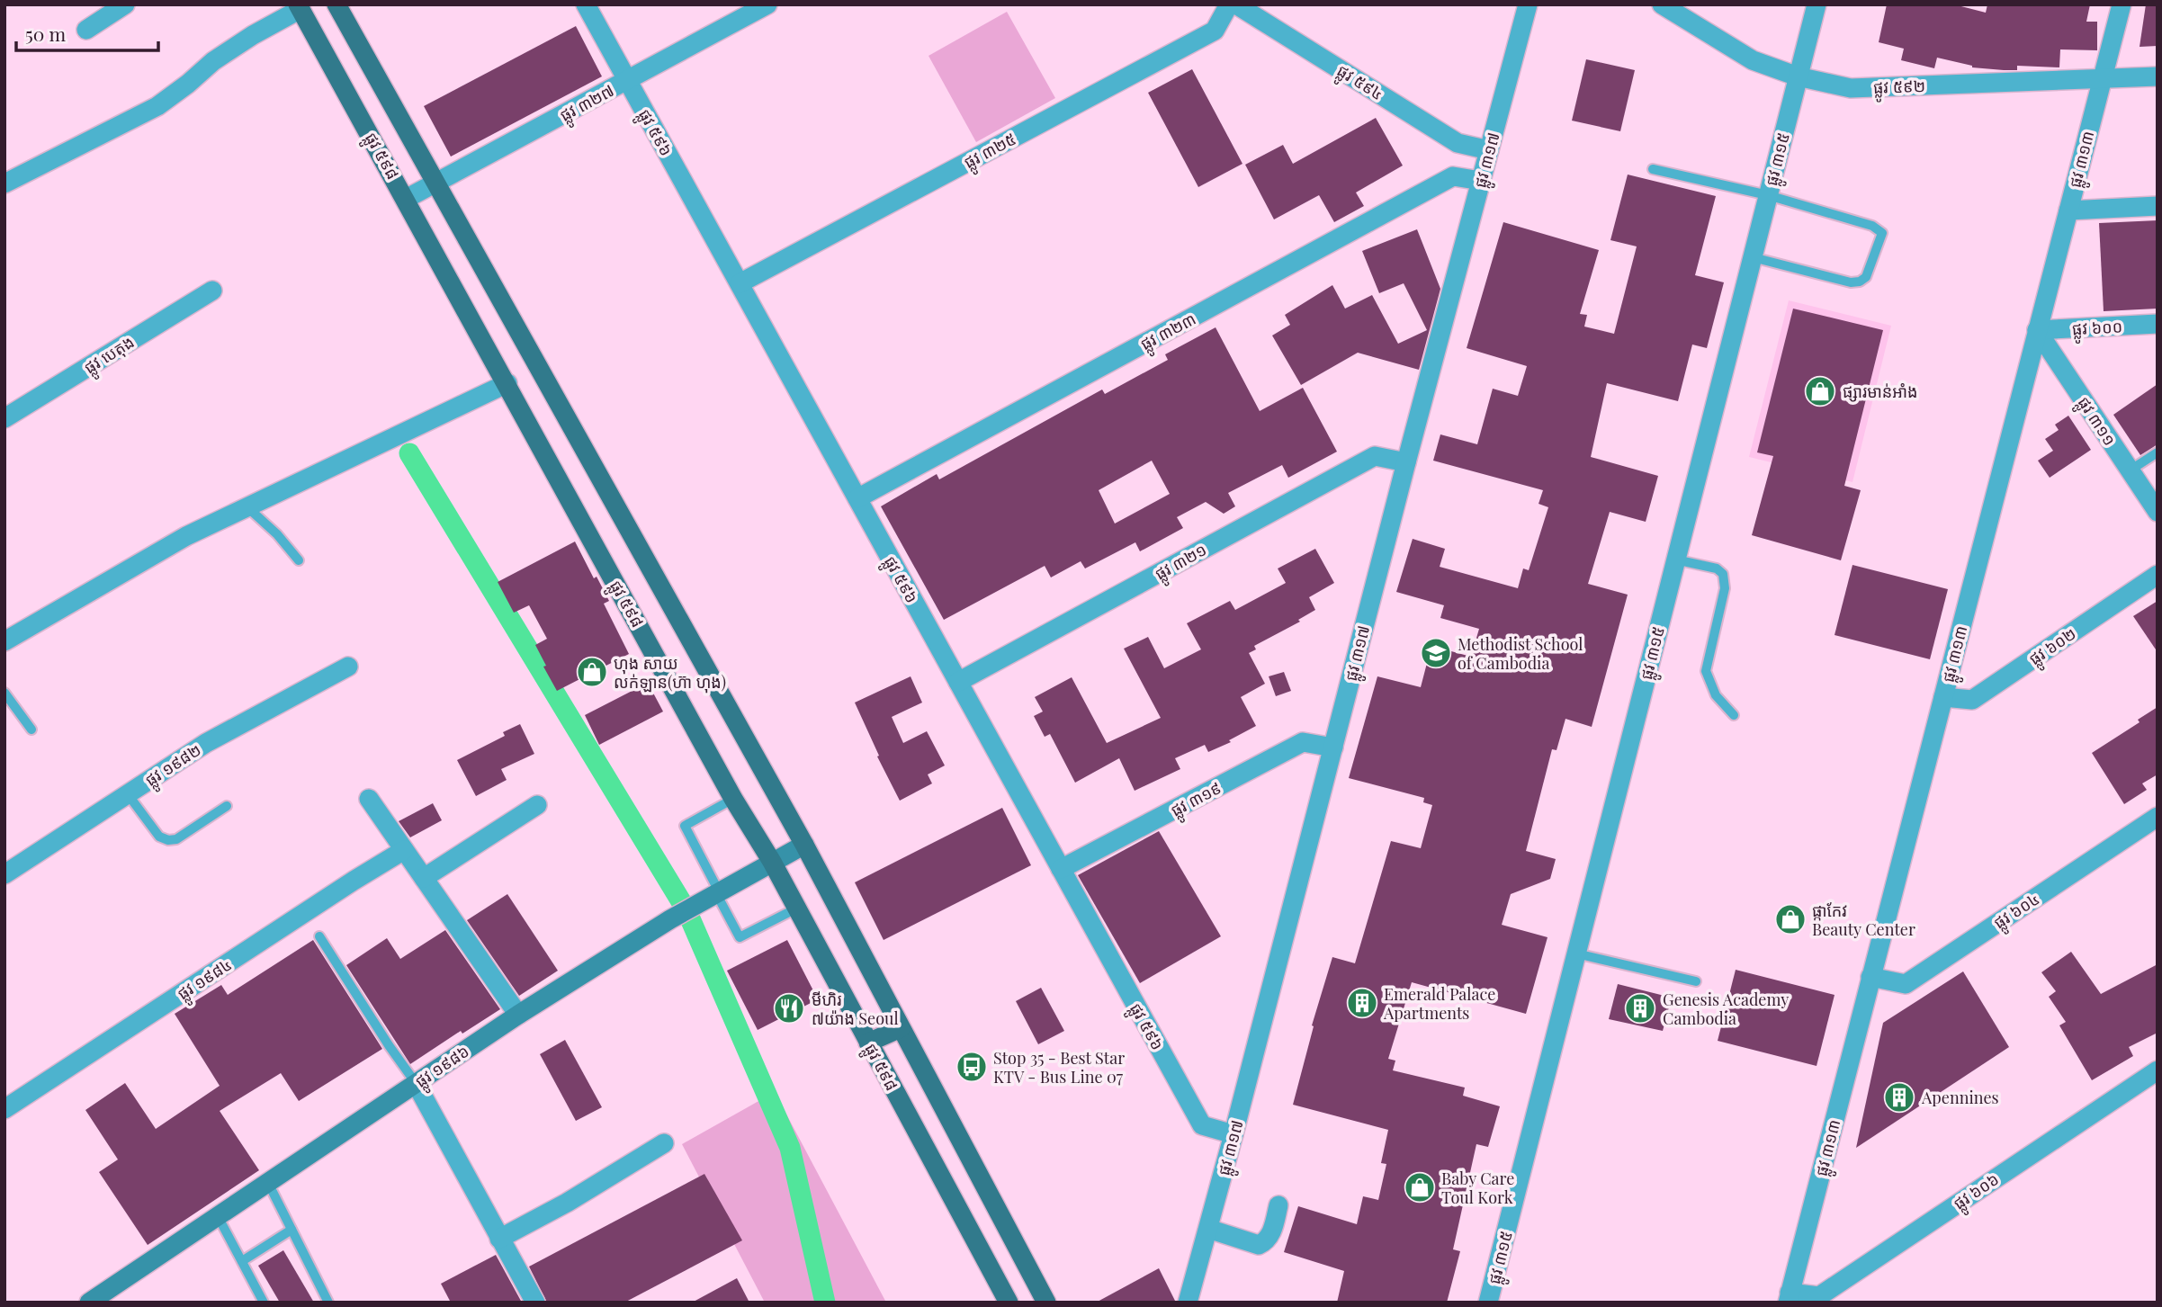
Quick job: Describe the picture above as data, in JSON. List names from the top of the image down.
{
  "streets": {
    "main road": ["ផ្លូវ ៥៩៨", "ផ្លូវ ១៩៨៦"],
    "street": [
      "ផ្លូវ ៥៩៤",
      "ផ្លូវ ៥៩២",
      "ផ្លូវ ៣២៧",
      "ផ្លូវ ៥៩៦",
      "ផ្លូវ ៣២៥",
      "ផ្លូវ ៣១៥",
      "ផ្លូវ ៣១៣",
      "ផ្លូវ ៣១៧",
      "ផ្លូវ ៦០០",
      "ផ្លូវ ៣២៣",
      "ផ្លូវ បេតុង",
      "ផ្លូវ ៣១១",
      "ផ្លូវ ៣២១",
      "ផ្លូវ ៦០២",
      "ផ្លូវ ១៩៨២",
      "ផ្លូវ ៣១៩",
      "ផ្លូវ ៦០៤",
      "ផ្លូវ ១៩៨៤",
      "ផ្លូវ ៦០៦"
    ]
  },
  "crossings": [
    ["ផ្លូវ ៥៩៤", "ផ្លូវ ៣១៧"],
    ["ផ្លូវ ៥៩២", "ផ្លូវ ៣១៥"],
    ["ផ្លូវ ៥៩២", "ផ្លូវ ៣១៣"],
    ["ផ្លូវ ៣២៧", "ផ្លូវ ៥៩៦"],
    ["ផ្លូវ ៣២៧", "ផ្លូវ ៥៩៨"],
    ["ផ្លូវ ៥៩៦", "ផ្លូវ ៣២៥"],
    ["ផ្លូវ ៥៩៦", "ផ្លូវ ៣១៧"],
    ["ផ្លូវ ៥៩៦", "ផ្លូវ ៣២៣"],
    ["ផ្លូវ ៥៩៦", "ផ្លូវ ៣២១"],
    ["ផ្លូវ ៥៩៦", "ផ្លូវ ៣១៩"],
    ["ផ្លូវ ៥៩៨", "ផ្លូវ ១៩៨៦"],
    ["ផ្លូវ ៣១៣", "ផ្លូវ ៦០០"],
    ["ផ្លូវ ៣១៣", "ផ្លូវ ៣១១"],
    ["ផ្លូវ ៣១៣", "ផ្លូវ ៦០២"],
    ["ផ្លូវ ៣១៣", "ផ្លូវ ៦០៤"],
    ["ផ្លូវ ៣១៣", "ផ្លូវ ៦០៦"],
    ["ផ្លូវ ៣១៧", "ផ្លូវ ៣២៣"],
    ["ផ្លូវ ៣១៧", "ផ្លូវ ៣២១"],
    ["ផ្លូវ ៣១៧", "ផ្លូវ ៣១៩"],
    ["ផ្លូវ ៦០០", "ផ្លូវ ៣១១"]
  ],
  "places": {
    "shop": [
      "ផ្សារមាន់អាំង",
      "ហុង សាយ លក់ឡាន(ហ៊ា ហុង)",
      "ផ្កាកែវ Beauty Center",
      "Baby Care Toul Kork"
    ],
    "school or university": ["Methodist School of Cambodia"],
    "building": ["Emerald Palace Apartments", "Genesis Academy Cambodia", "Apennines"],
    "restaurant": ["មីហិរ ៧យ៉ាង Seoul"],
    "bus stop": ["Stop 35 - Best Star KTV - Bus Line 07"]
  },
  "scale_bar": "50 m"
}
